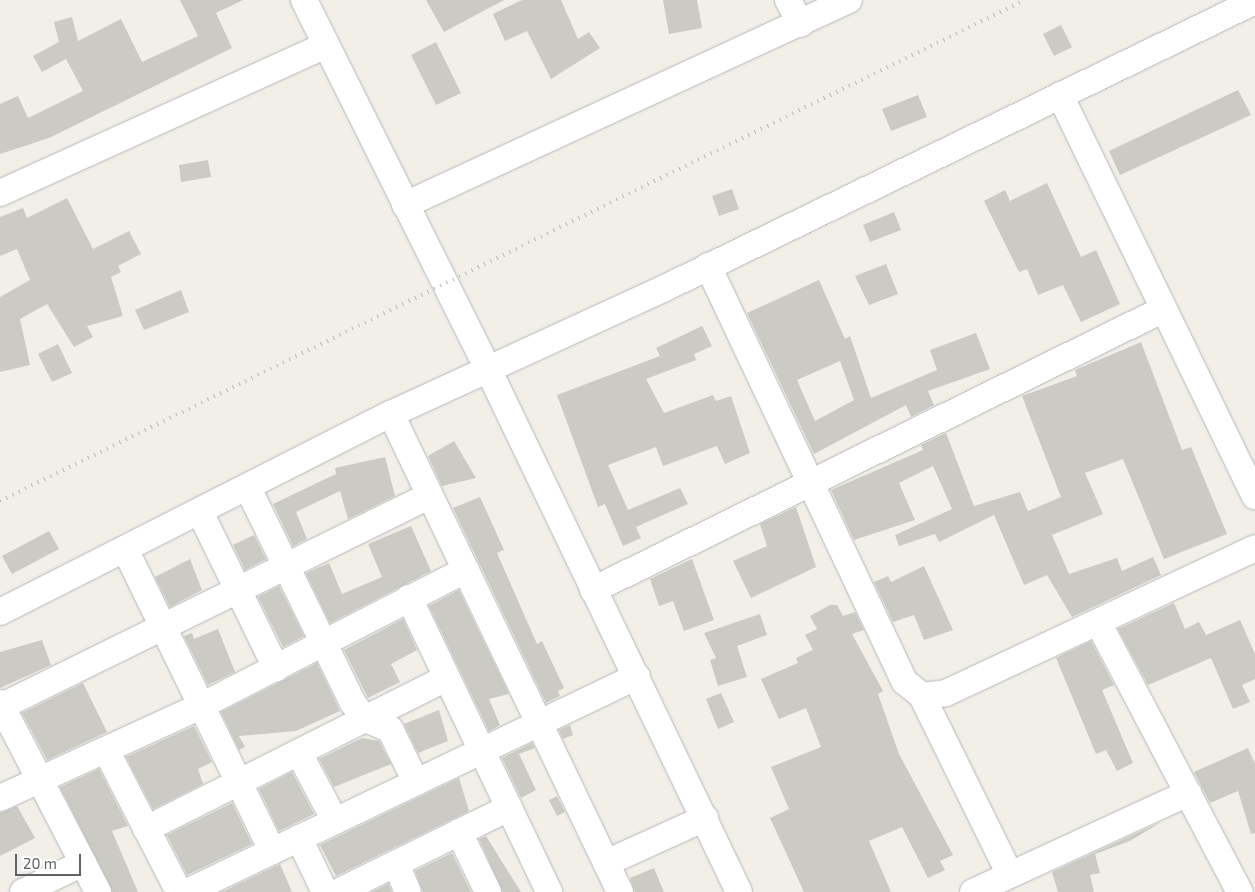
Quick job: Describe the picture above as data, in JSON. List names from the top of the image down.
{
  "scale_bar": "20 m"
}
